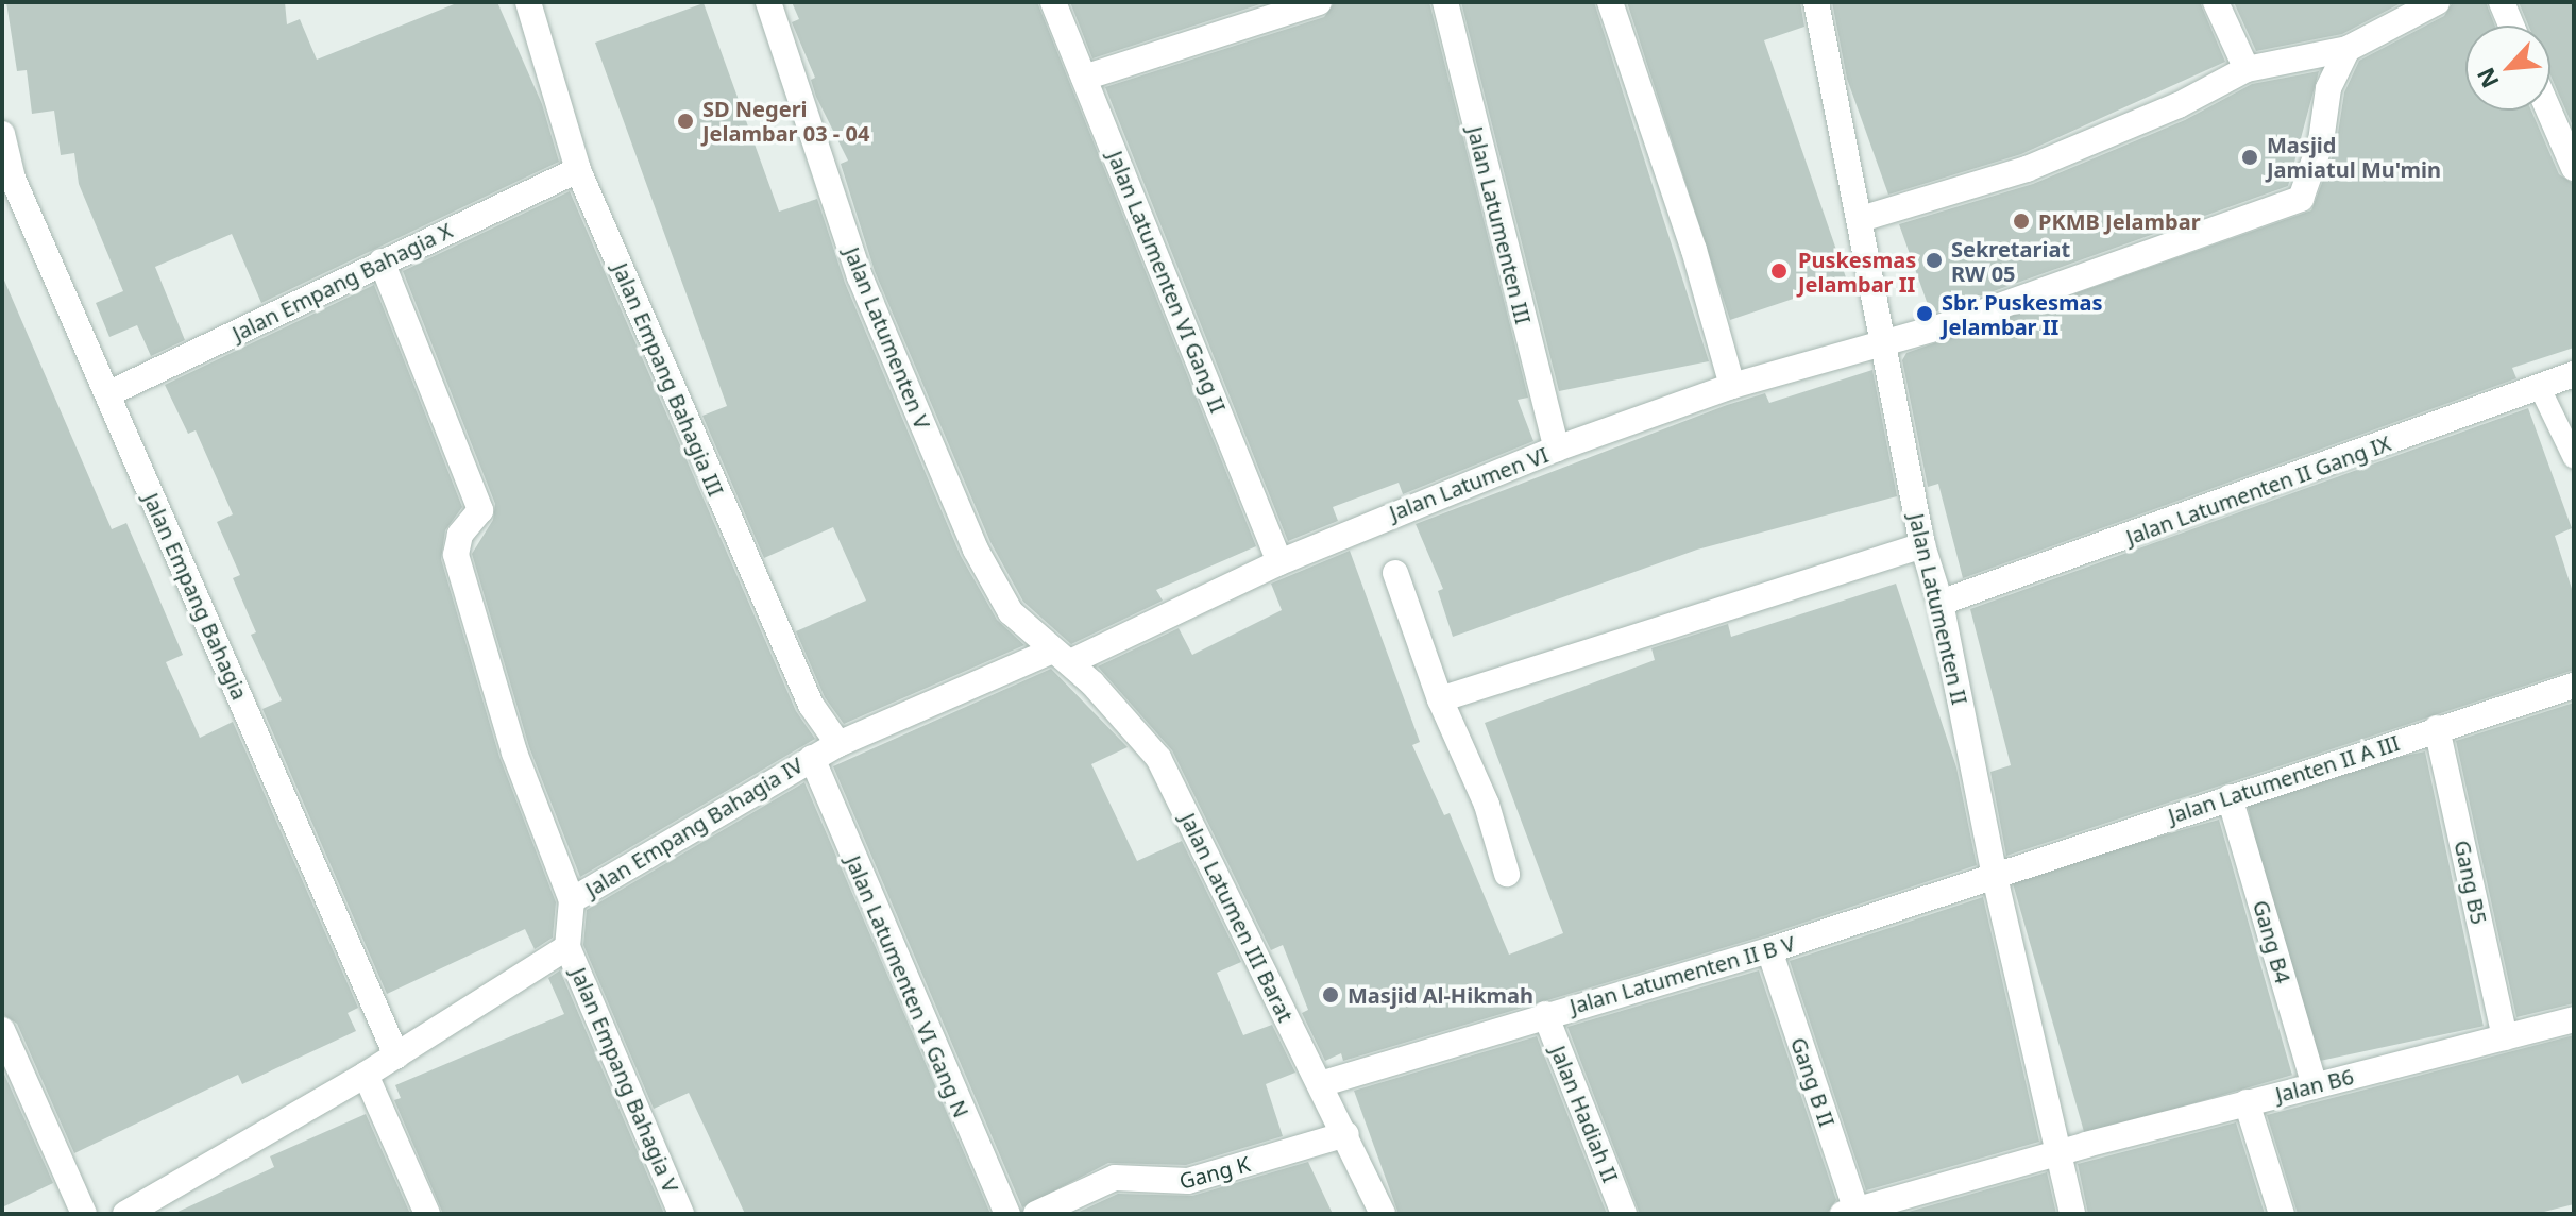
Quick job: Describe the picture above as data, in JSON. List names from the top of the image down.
{
  "streets": {
    "street": [
      "Jalan Latumenten III",
      "Jalan Empang Bahagia X",
      "Jalan Latumenten VI Gang II",
      "Jalan Latumenten V",
      "Jalan Empang Bahagia III",
      "Jalan Latumen VI",
      "Jalan Latumenten II Gang IX",
      "Jalan Empang Bahagia",
      "Jalan Latumenten II",
      "Jalan Latumenten II A III",
      "Jalan Empang Bahagia IV",
      "Gang B5",
      "Jalan Latumen III Barat",
      "Gang B4",
      "Jalan Latumenten II B V",
      "Jalan Latumenten VI Gang N",
      "Jalan Empang Bahagia V",
      "Gang B II",
      "Jalan B6",
      "Jalan Hadiah II",
      "Gang K"
    ]
  },
  "crossings": [
    ["Jalan Latumenten III", "Jalan Latumen VI"],
    ["Jalan Empang Bahagia X", "Jalan Empang Bahagia III"],
    ["Jalan Empang Bahagia X", "Jalan Empang Bahagia"],
    ["Jalan Latumenten VI Gang II", "Jalan Latumen VI"],
    ["Jalan Latumenten V", "Jalan Latumen VI"],
    ["Jalan Latumenten V", "Jalan Empang Bahagia IV"],
    ["Jalan Latumenten V", "Jalan Latumen III Barat"],
    ["Jalan Empang Bahagia III", "Jalan Empang Bahagia IV"],
    ["Jalan Latumen VI", "Jalan Latumenten II"],
    ["Jalan Latumen VI", "Jalan Empang Bahagia IV"],
    ["Jalan Latumen VI", "Jalan Latumen III Barat"],
    ["Jalan Latumenten II Gang IX", "Jalan Latumenten II"],
    ["Jalan Latumenten II", "Jalan Latumenten II A III"],
    ["Jalan Latumenten II", "Jalan Latumenten II B V"],
    ["Jalan Latumenten II", "Jalan B6"],
    ["Jalan Latumenten II A III", "Gang B5"],
    ["Jalan Latumenten II A III", "Gang B4"],
    ["Jalan Latumenten II A III", "Jalan Latumenten II B V"],
    ["Jalan Empang Bahagia IV", "Jalan Latumen III Barat"],
    ["Jalan Empang Bahagia IV", "Jalan Latumenten VI Gang N"],
    ["Jalan Empang Bahagia IV", "Jalan Empang Bahagia V"],
    ["Gang B5", "Jalan B6"],
    ["Jalan Latumen III Barat", "Jalan Latumenten II B V"],
    ["Jalan Latumen III Barat", "Gang K"],
    ["Gang B4", "Jalan B6"],
    ["Jalan Latumenten II B V", "Gang B II"],
    ["Jalan Latumenten II B V", "Jalan Hadiah II"],
    ["Gang B II", "Jalan B6"]
  ],
  "places": [
    "SD Negeri Jelambar 03 - 04",
    "Masjid Jamiatul Mu'min",
    "PKMB Jelambar",
    "Sekretariat RW 05",
    "Puskesmas Jelambar II",
    "Sbr. Puskesmas Jelambar II",
    "Masjid Al-Hikmah"
  ],
  "north": "bottom left"
}
